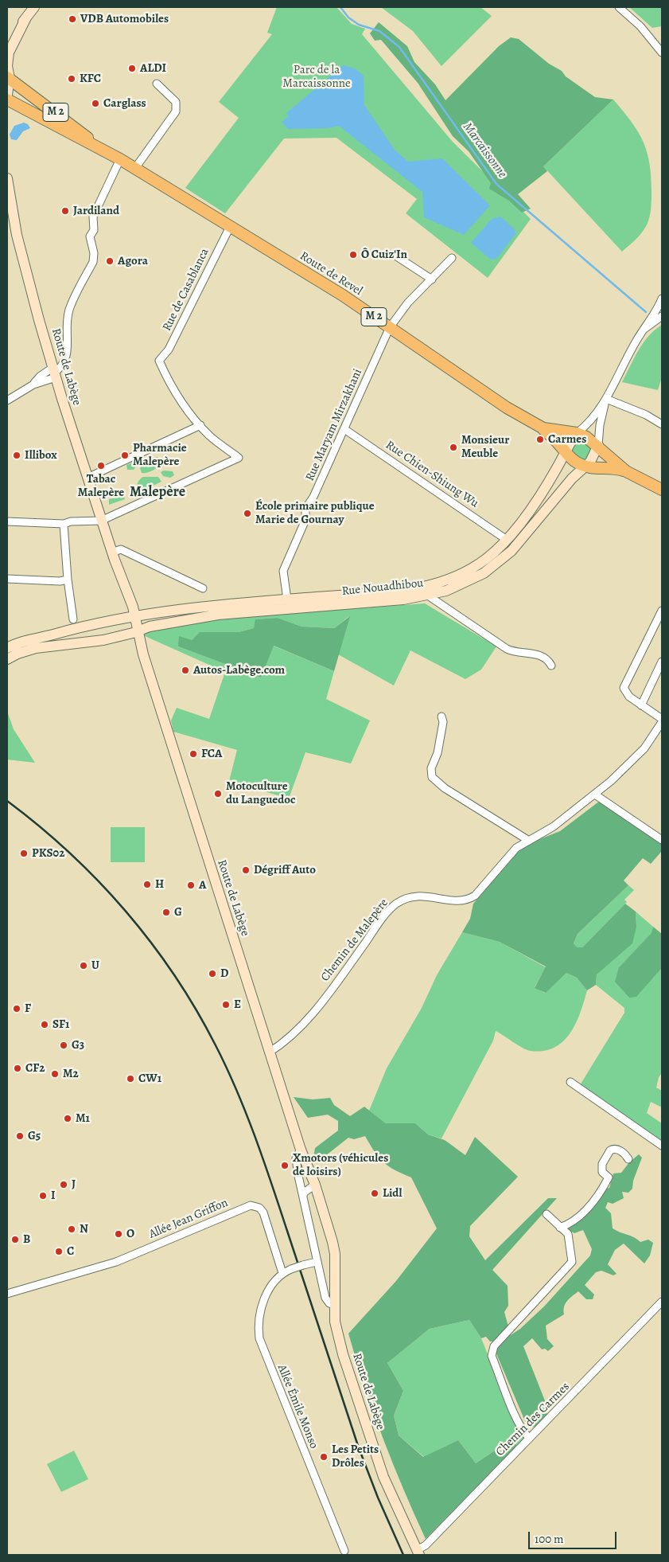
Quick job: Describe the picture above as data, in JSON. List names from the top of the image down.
{
  "streets": {
    "main road": [
      "M 2",
      "Route de Revel",
      "Route de Labège",
      "Rue Nouadhibou"
    ],
    "street": [
      "Rue de Casablanca",
      "Rue Maryam Mirzakhani",
      "Rue Chien-Shiung Wu",
      "Chemin de Malepère",
      "Allée Jean Griffon",
      "Allée Émile Monso",
      "Chemin des Carmes"
    ]
  },
  "crossings": [
    ["Route de Revel", "Rue de Casablanca"],
    ["Route de Revel", "Rue Maryam Mirzakhani"],
    ["Route de Revel", "Rue Nouadhibou"],
    ["Route de Labège", "Rue Nouadhibou"],
    ["Route de Labège", "Chemin de Malepère"],
    ["Route de Labège", "Chemin des Carmes"],
    ["Rue Maryam Mirzakhani", "Rue Chien-Shiung Wu"],
    ["Rue Maryam Mirzakhani", "Rue Nouadhibou"],
    ["Rue Chien-Shiung Wu", "Rue Nouadhibou"],
    ["Allée Jean Griffon", "Allée Émile Monso"]
  ],
  "districts": ["Malepère"],
  "water": ["Marcaissonne"],
  "parks": ["Parc de la Marcaissonne"],
  "places": [
    "VDB Automobiles",
    "ALDI",
    "KFC",
    "Carglass",
    "Jardiland",
    "Ô Cuiz'In",
    "Agora",
    "Carmes",
    "Monsieur Meuble",
    "Illibox",
    "Pharmacie Malepère",
    "Tabac Malepère",
    "École primaire publique Marie de Gournay",
    "Autos-Labège.com",
    "FCA",
    "Motoculture du Languedoc",
    "PKS02",
    "Dégriff Auto",
    "H",
    "A",
    "G",
    "U",
    "D",
    "E",
    "F",
    "SF1",
    "G3",
    "CF2",
    "M2",
    "CW1",
    "M1",
    "G5",
    "Xmotors (véhicules de loisirs)",
    "J",
    "Lidl",
    "I",
    "N",
    "O",
    "B",
    "C",
    "Les Petits Drôles"
  ],
  "scale_bar": "100 m"
}
